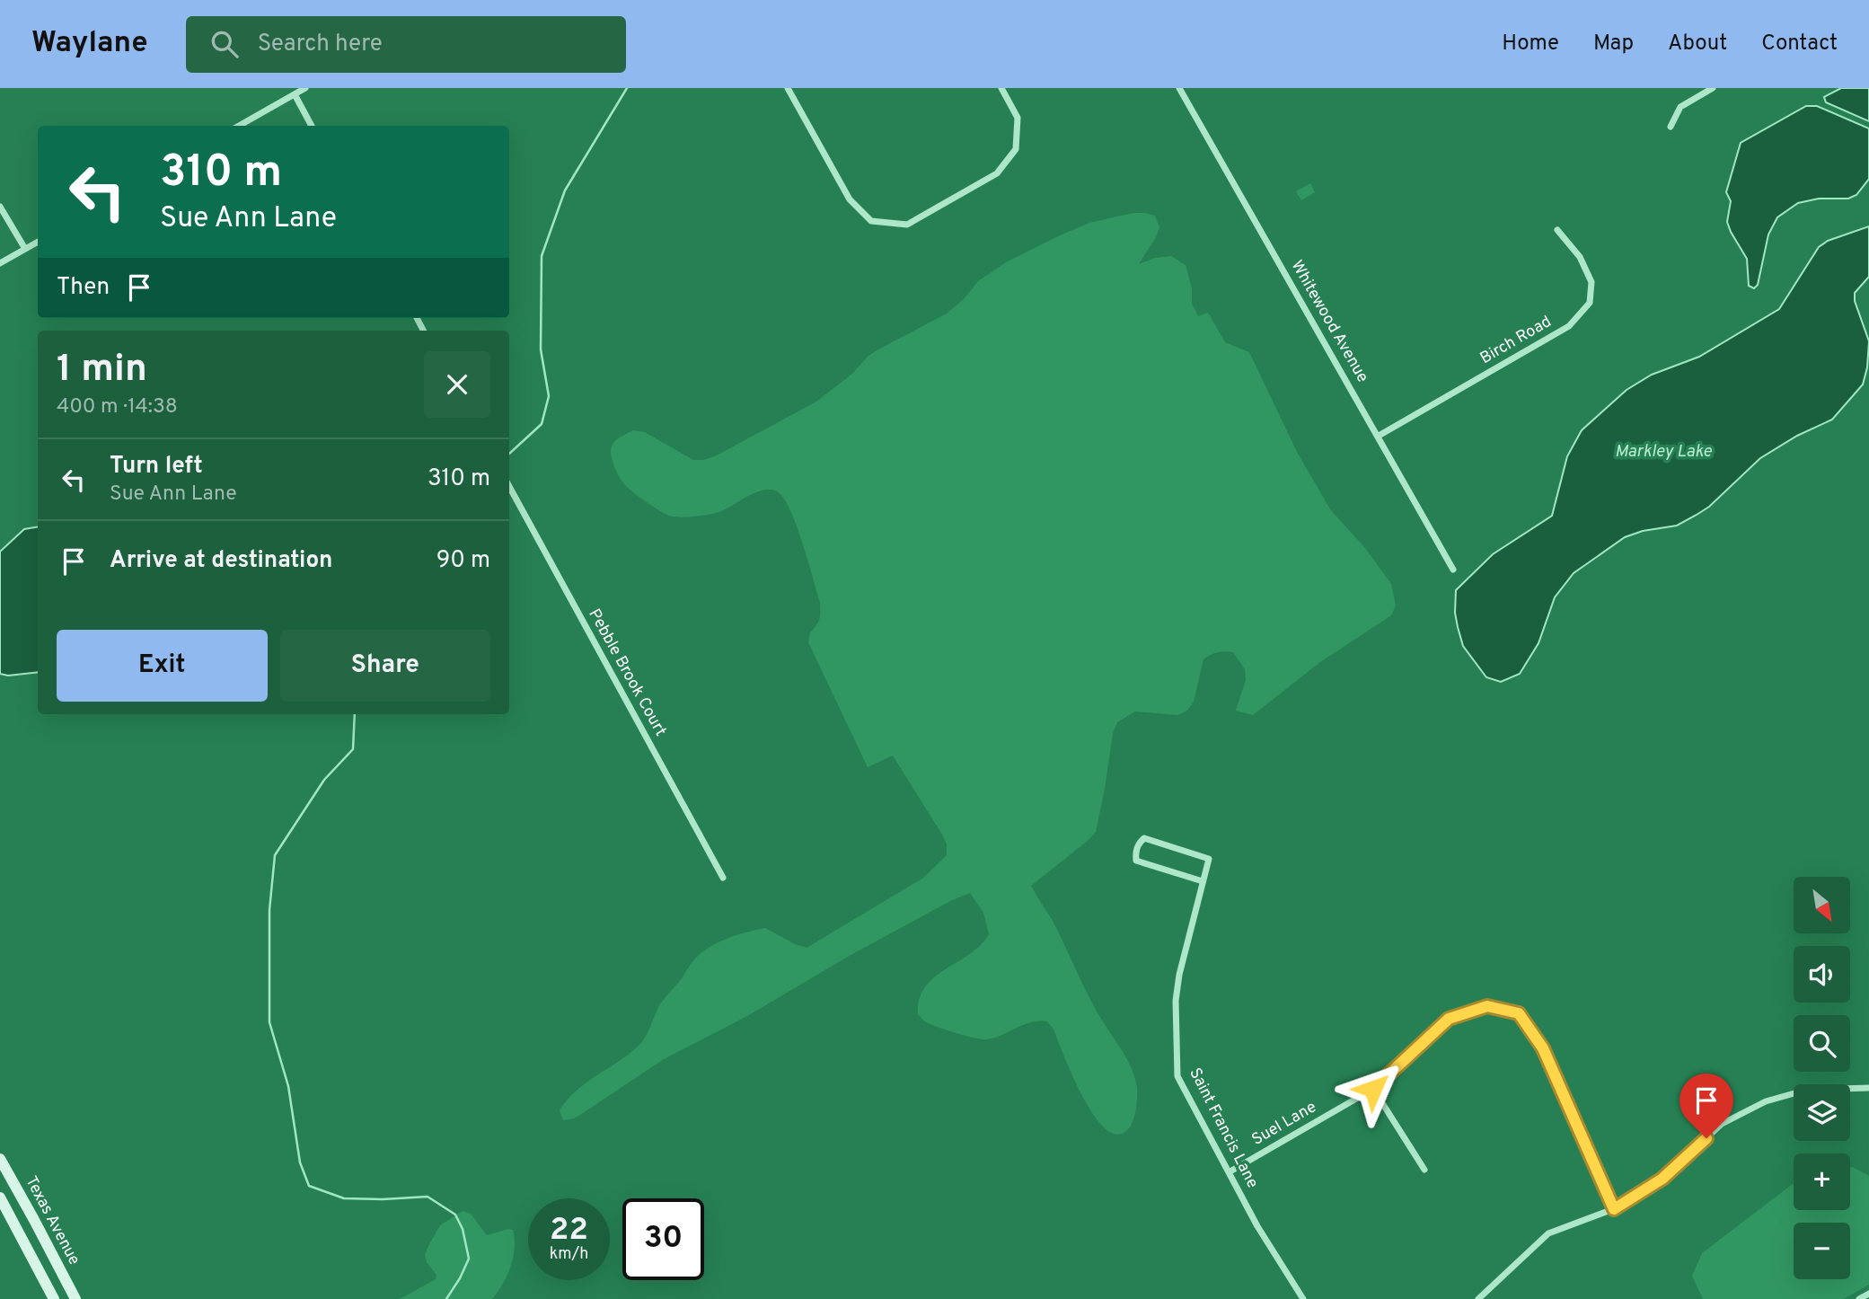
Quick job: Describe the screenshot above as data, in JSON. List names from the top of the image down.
{
  "streets": {
    "main road": ["Texas Avenue"],
    "street": [
      "Whitewood Avenue",
      "Birch Road",
      "Pebble Brook Court",
      "Suel Lane",
      "Saint Francis Lane"
    ]
  },
  "crossings": [
    ["Whitewood Avenue", "Birch Road"],
    ["Suel Lane", "Saint Francis Lane"]
  ],
  "water": ["Markley Lake"],
  "north": "bottom right",
  "page": {
    "header": "Waylane",
    "search": "Search here",
    "nav": [
      "Home",
      "Map",
      "About",
      "Contact"
    ],
    "turn": ["310 m", "Sue Ann Lane"],
    "then": "Then",
    "heading": ["1 min", "400 m · 14:38"],
    "list": [
      {
        "name": "Turn left",
        "note": "Sue Ann Lane",
        "value": "310 m"
      },
      {
        "name": "Arrive at destination",
        "value": "90 m"
      }
    ],
    "buttons": ["Exit", "Share"],
    "map_buttons": ["+", "−"],
    "speed": "22 km/h",
    "limit": "30"
  }
}
